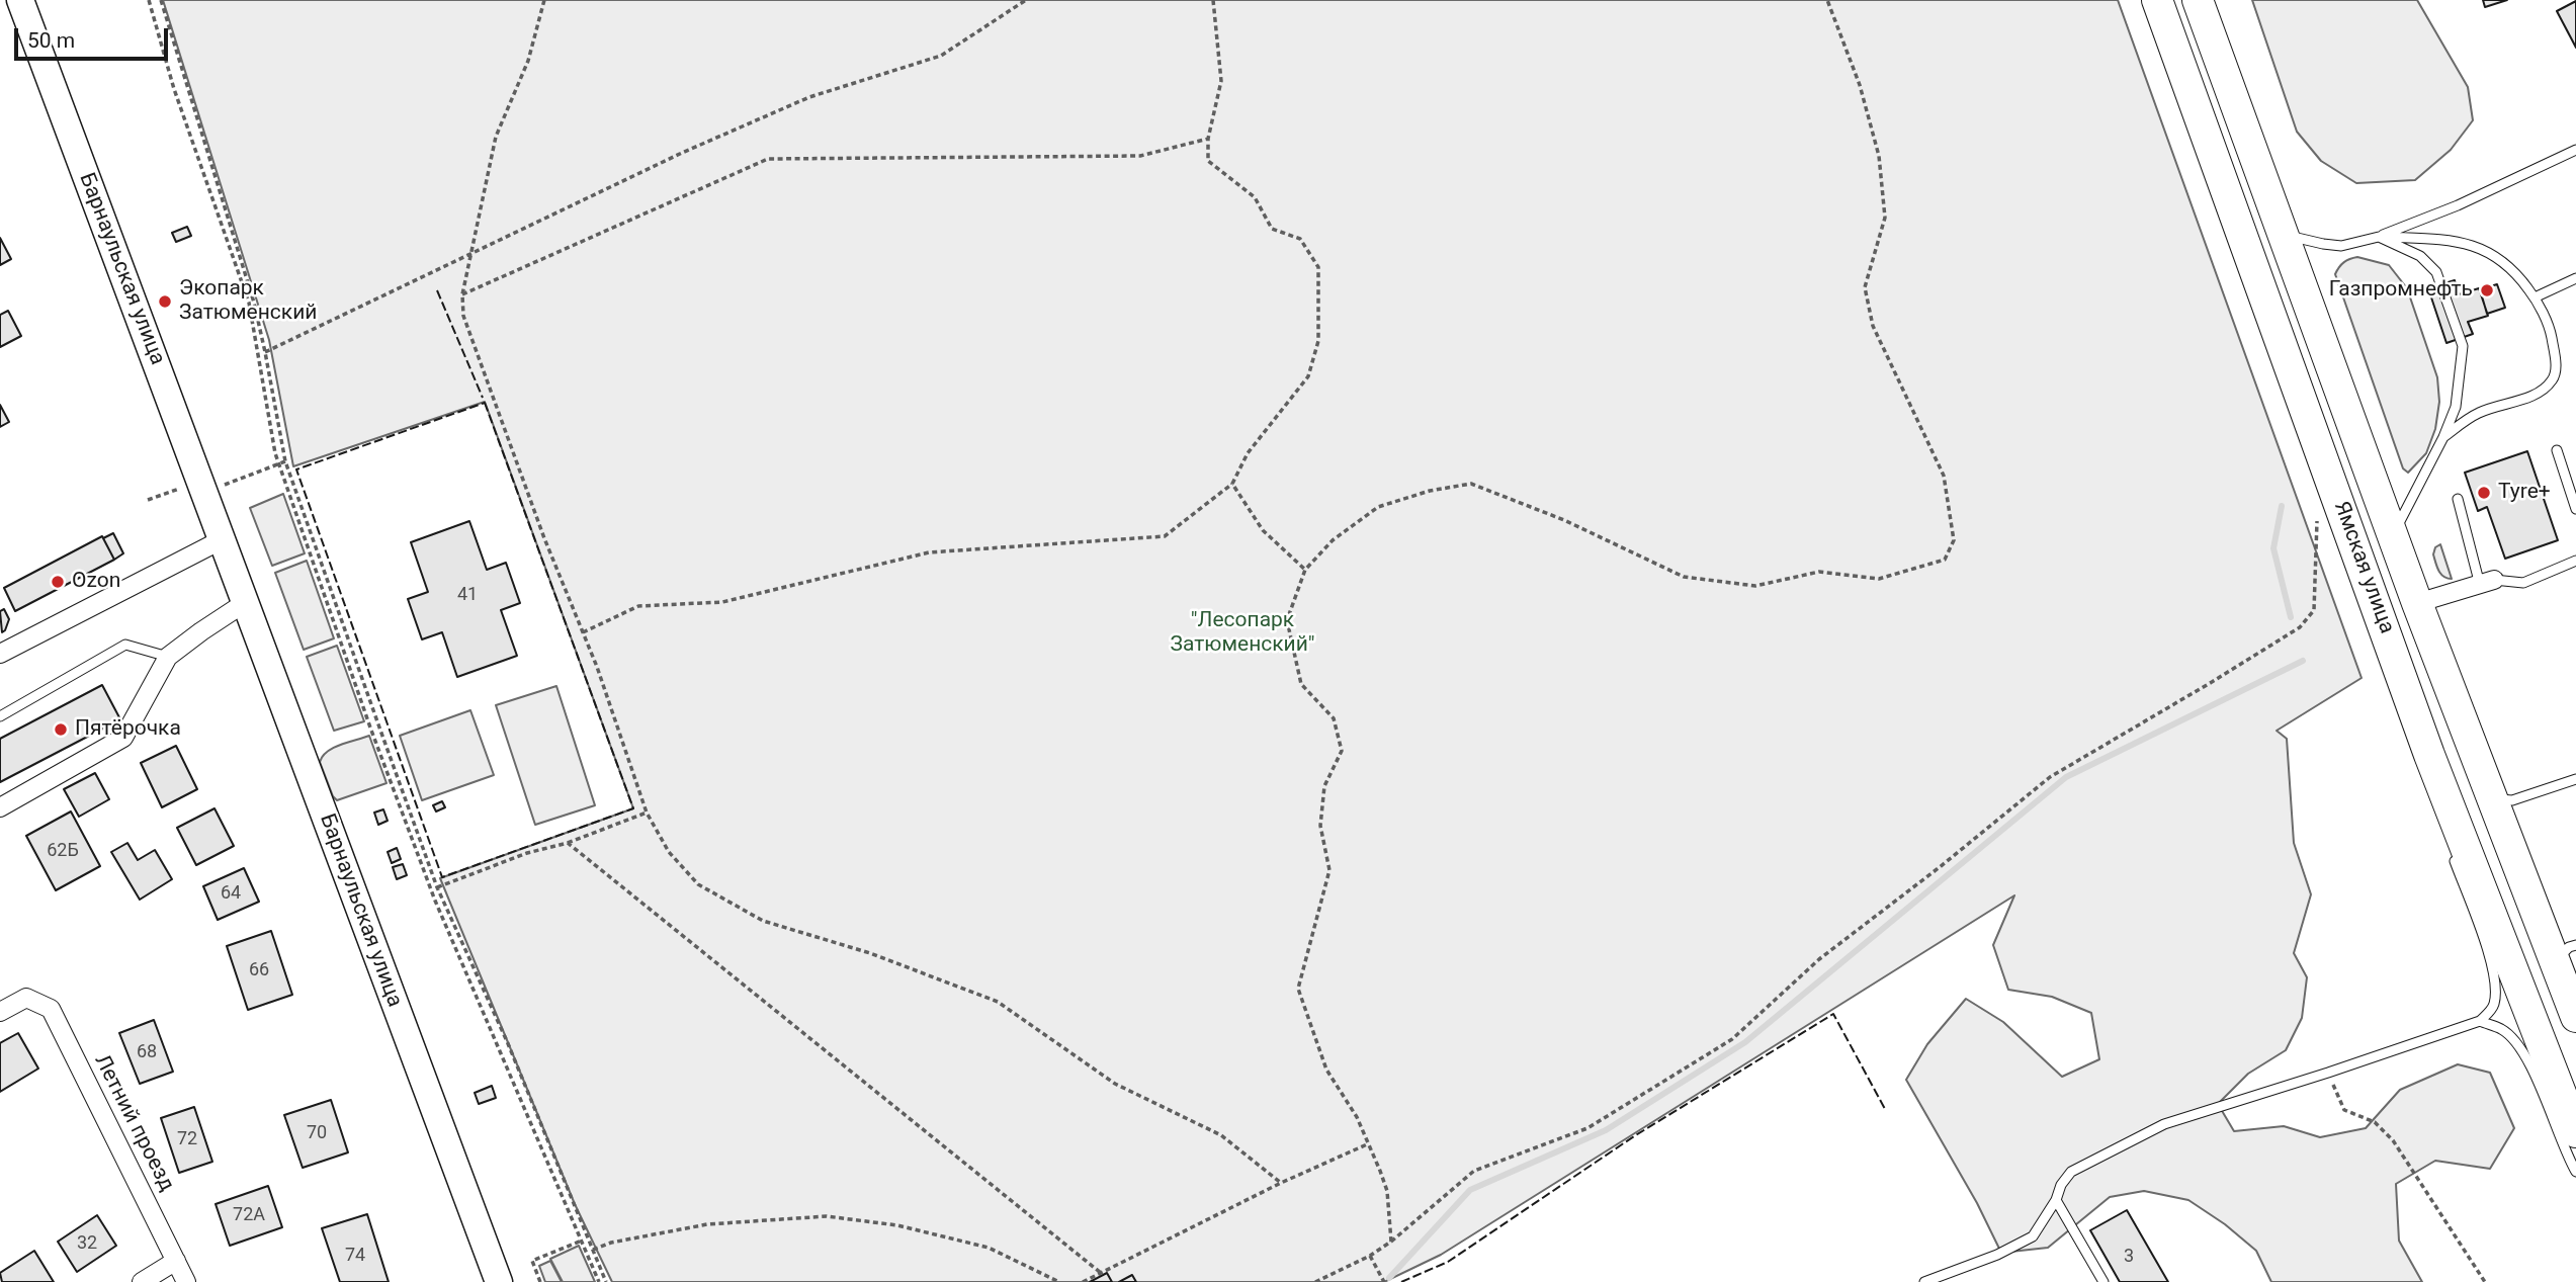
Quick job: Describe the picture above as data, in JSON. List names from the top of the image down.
{
  "streets": {
    "main road": ["Ямская улица"],
    "street": ["Барнаульская улица", "Летний проезд"]
  },
  "parks": ["\"Лесопарк Затюменский\""],
  "places": [
    "Газпромнефть",
    "Экопарк Затюменский",
    "Tyre+",
    "Ozon",
    "Пятёрочка"
  ],
  "house_numbers": [
    "41",
    "62Б",
    "64",
    "66",
    "68",
    "70",
    "72",
    "72А",
    "32",
    "74",
    "3"
  ],
  "scale_bar": "50 m"
}
